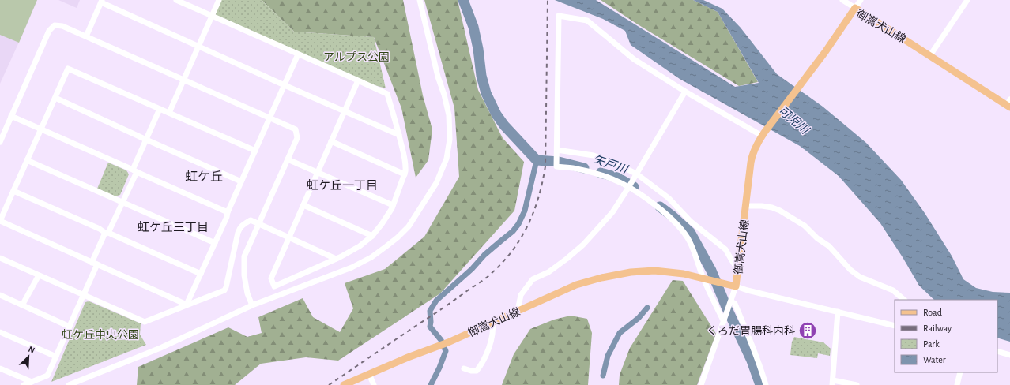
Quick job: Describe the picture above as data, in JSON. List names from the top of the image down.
{
  "streets": {
    "main road": ["御嵩犬山線"]
  },
  "districts": ["虹ケ丘", "虹ケ丘一丁目", "虹ケ丘三丁目"],
  "water": ["可児川", "矢戸川"],
  "parks": ["アルプス公園", "虹ケ丘中央公園"],
  "places": {
    "building": ["くろだ胃腸科内科"]
  },
  "legend": [
    "Road",
    "Railway",
    "Park",
    "Water"
  ],
  "north": "top right"
}
